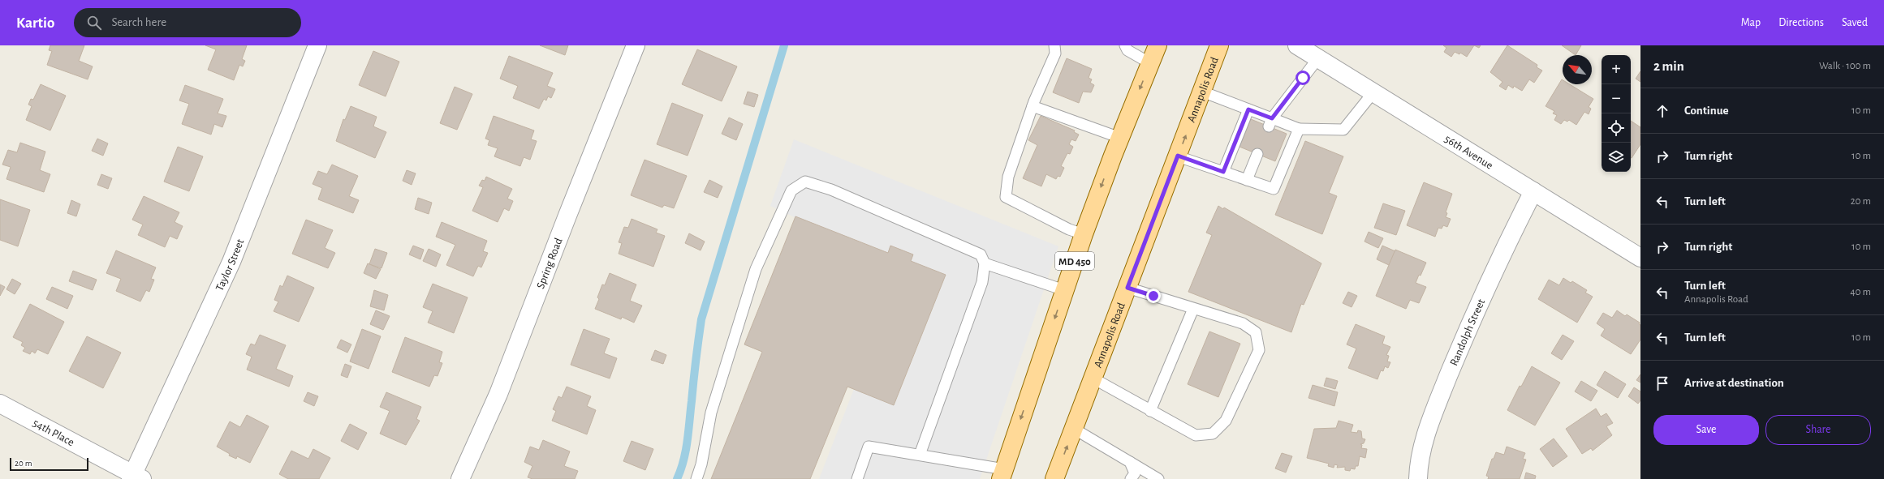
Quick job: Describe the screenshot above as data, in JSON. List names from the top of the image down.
{
  "streets": {
    "main road": ["Annapolis Road", "MD 450"],
    "street": [
      "56th Avenue",
      "Spring Road",
      "Taylor Street",
      "Randolph Street",
      "54th Place"
    ]
  },
  "crossings": [
    ["56th Avenue", "Randolph Street"],
    ["Taylor Street", "54th Place"]
  ],
  "scale_bar": "20 m",
  "north": "top left",
  "page": {
    "header": "Kartio",
    "search": "Search here",
    "nav": ["Map", "Directions", "Saved"],
    "heading": ["2 min", "Walk · 100 m"],
    "map_buttons": ["+", "−"],
    "list": [
      ["Continue", "10 m"],
      ["Turn right", "10 m"],
      ["Turn left", "20 m"],
      ["Turn right", "10 m"],
      ["Turn left", "Annapolis Road", "40 m"],
      ["Turn left", "10 m"],
      "Arrive at destination"
    ],
    "buttons": ["Save", "Share"],
    "scale": "20 m"
  }
}
